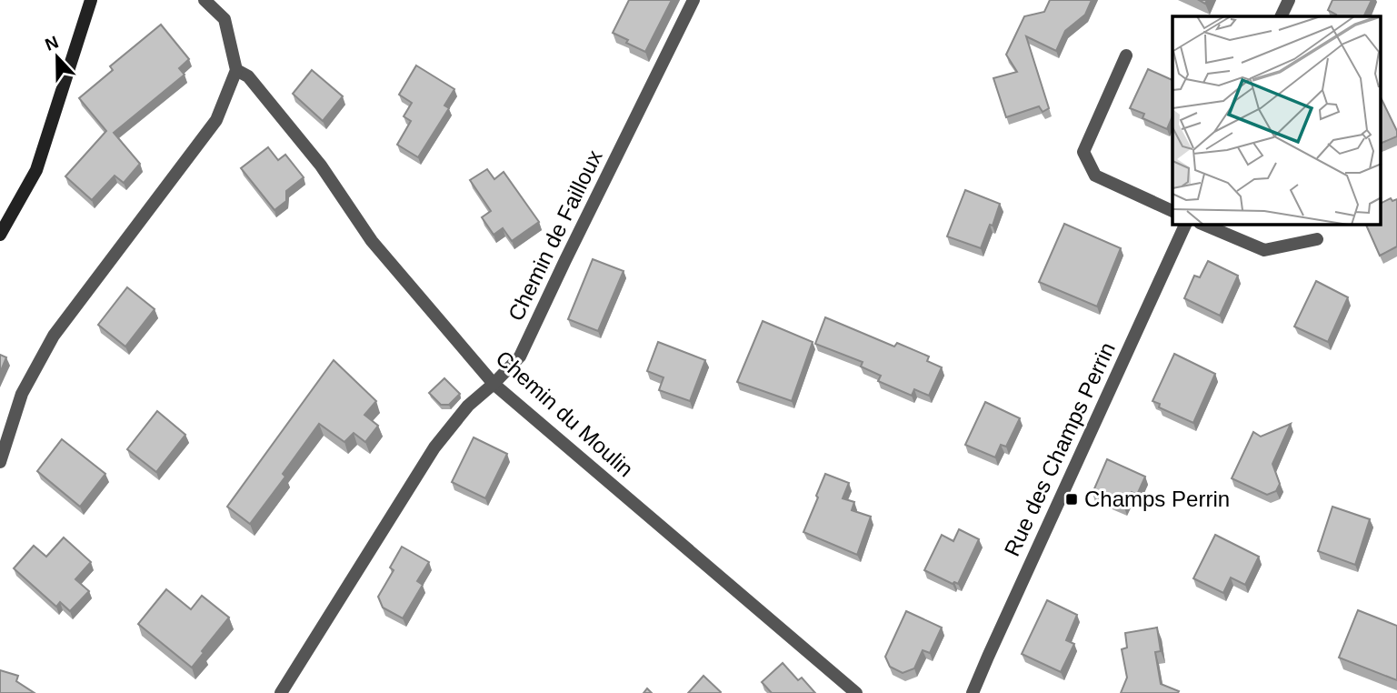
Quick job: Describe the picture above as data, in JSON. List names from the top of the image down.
{
  "streets": {
    "street": ["Chemin de Failloux", "Chemin du Moulin", "Rue des Champs Perrin"]
  },
  "crossings": [
    ["Chemin de Failloux", "Chemin du Moulin"]
  ],
  "places": {
    "transit": ["Champs Perrin"]
  },
  "north": "top"
}
